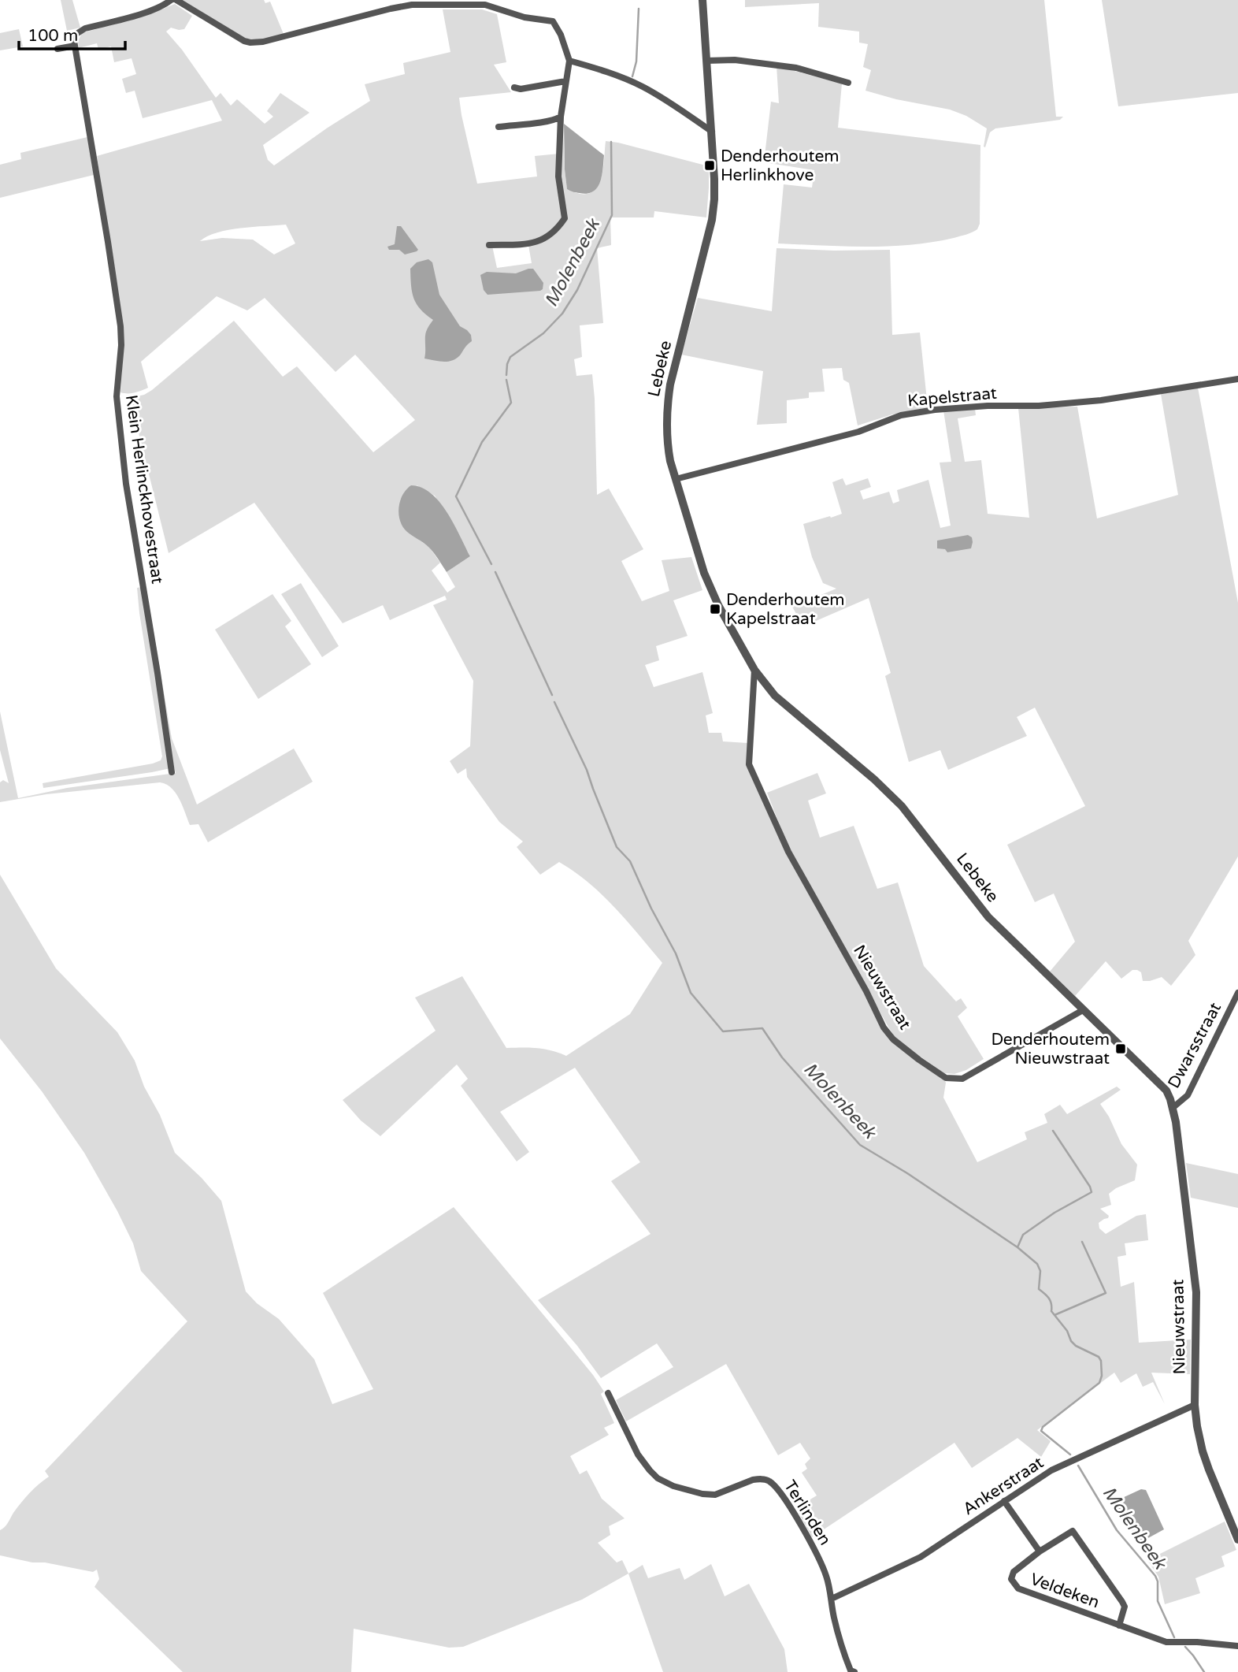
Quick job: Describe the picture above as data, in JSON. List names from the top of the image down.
{
  "streets": {
    "street": [
      "Lebeke",
      "Kapelstraat",
      "Klein Herlinckhovestraat",
      "Nieuwstraat",
      "Dwarsstraat",
      "Ankerstraat",
      "Terlinden",
      "Veldeken"
    ]
  },
  "crossings": [
    ["Lebeke", "Kapelstraat"],
    ["Lebeke", "Nieuwstraat"],
    ["Lebeke", "Dwarsstraat"],
    ["Nieuwstraat", "Dwarsstraat"],
    ["Nieuwstraat", "Ankerstraat"],
    ["Ankerstraat", "Terlinden"],
    ["Ankerstraat", "Veldeken"]
  ],
  "water": ["Molenbeek"],
  "places": {
    "transit": ["Denderhoutem Herlinkhove", "Denderhoutem Kapelstraat", "Denderhoutem Nieuwstraat"]
  },
  "scale_bar": "100 m"
}
